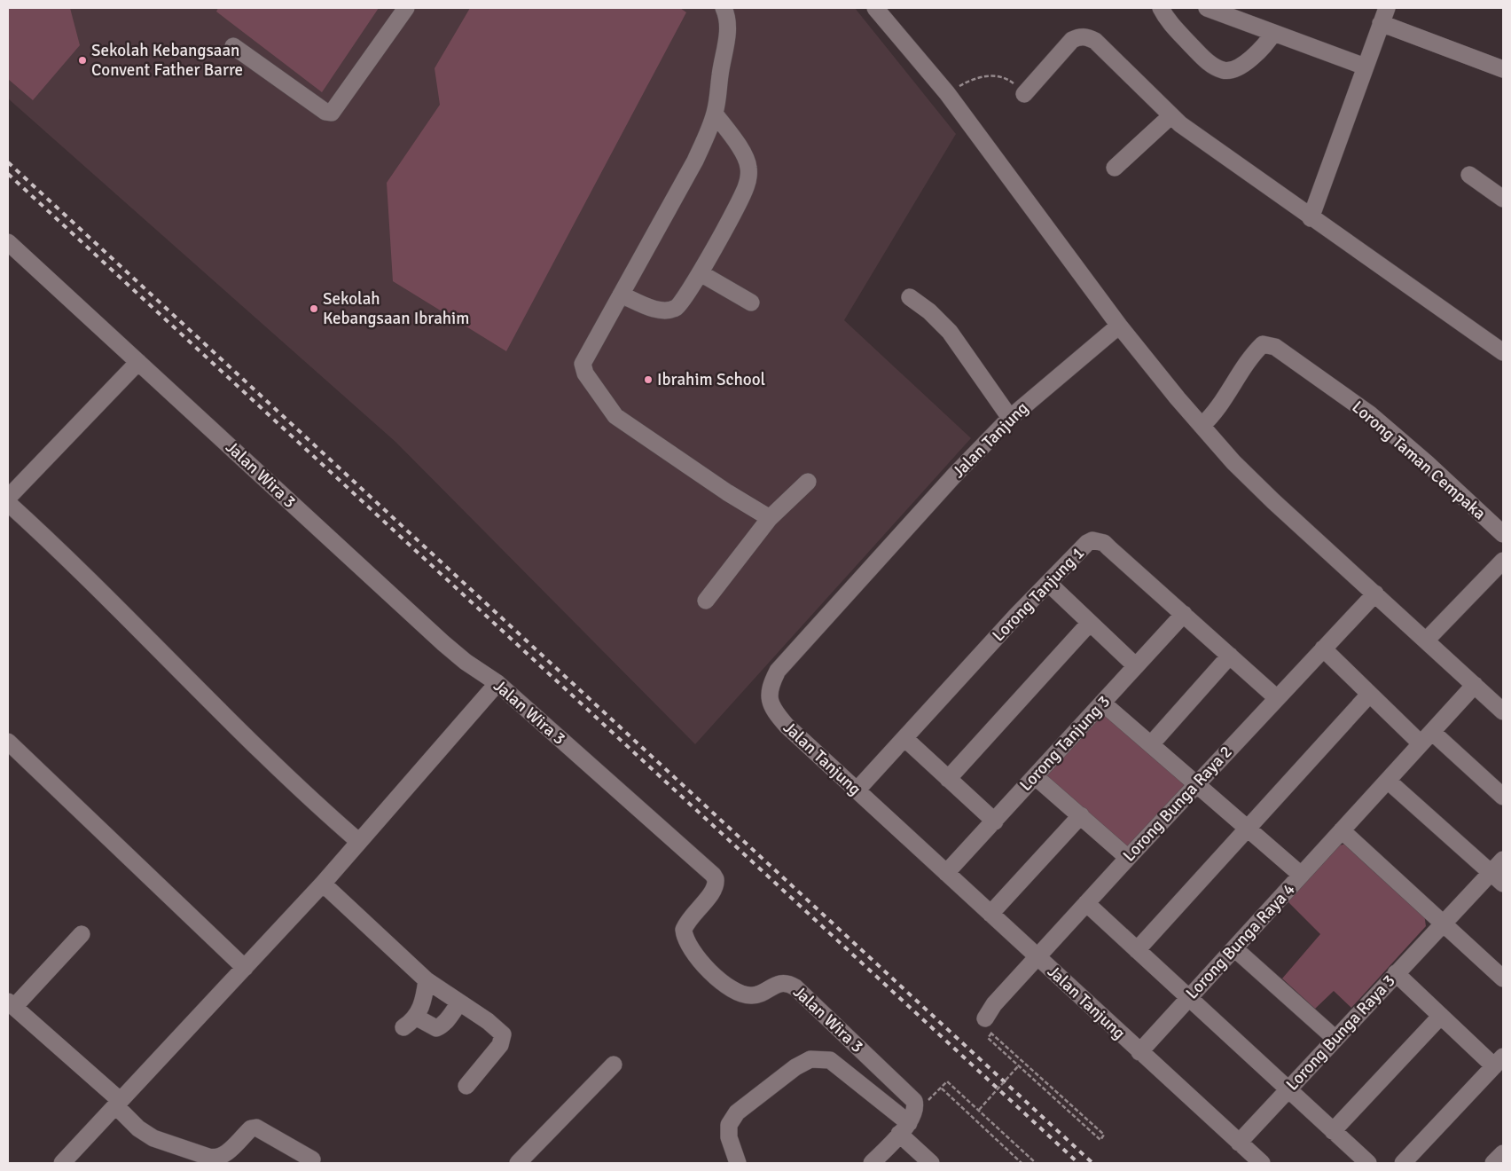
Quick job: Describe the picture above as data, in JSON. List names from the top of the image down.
{
  "streets": {
    "street": [
      "Jalan Tanjung",
      "Lorong Taman Cempaka",
      "Jalan Wira 3",
      "Lorong Tanjung 1",
      "Lorong Tanjung 3",
      "Lorong Bunga Raya 2",
      "Lorong Bunga Raya 4",
      "Lorong Bunga Raya 3"
    ]
  },
  "crossings": [
    ["Jalan Tanjung", "Lorong Tanjung 1"],
    ["Jalan Tanjung", "Lorong Tanjung 3"],
    ["Jalan Tanjung", "Lorong Bunga Raya 2"],
    ["Jalan Tanjung", "Lorong Bunga Raya 4"],
    ["Jalan Tanjung", "Lorong Bunga Raya 3"],
    ["Lorong Tanjung 1", "Lorong Tanjung 3"],
    ["Lorong Tanjung 1", "Lorong Bunga Raya 2"]
  ],
  "places": ["Sekolah Kebangsaan Convent Father Barre", "Sekolah Kebangsaan Ibrahim", "Ibrahim School"]
}
